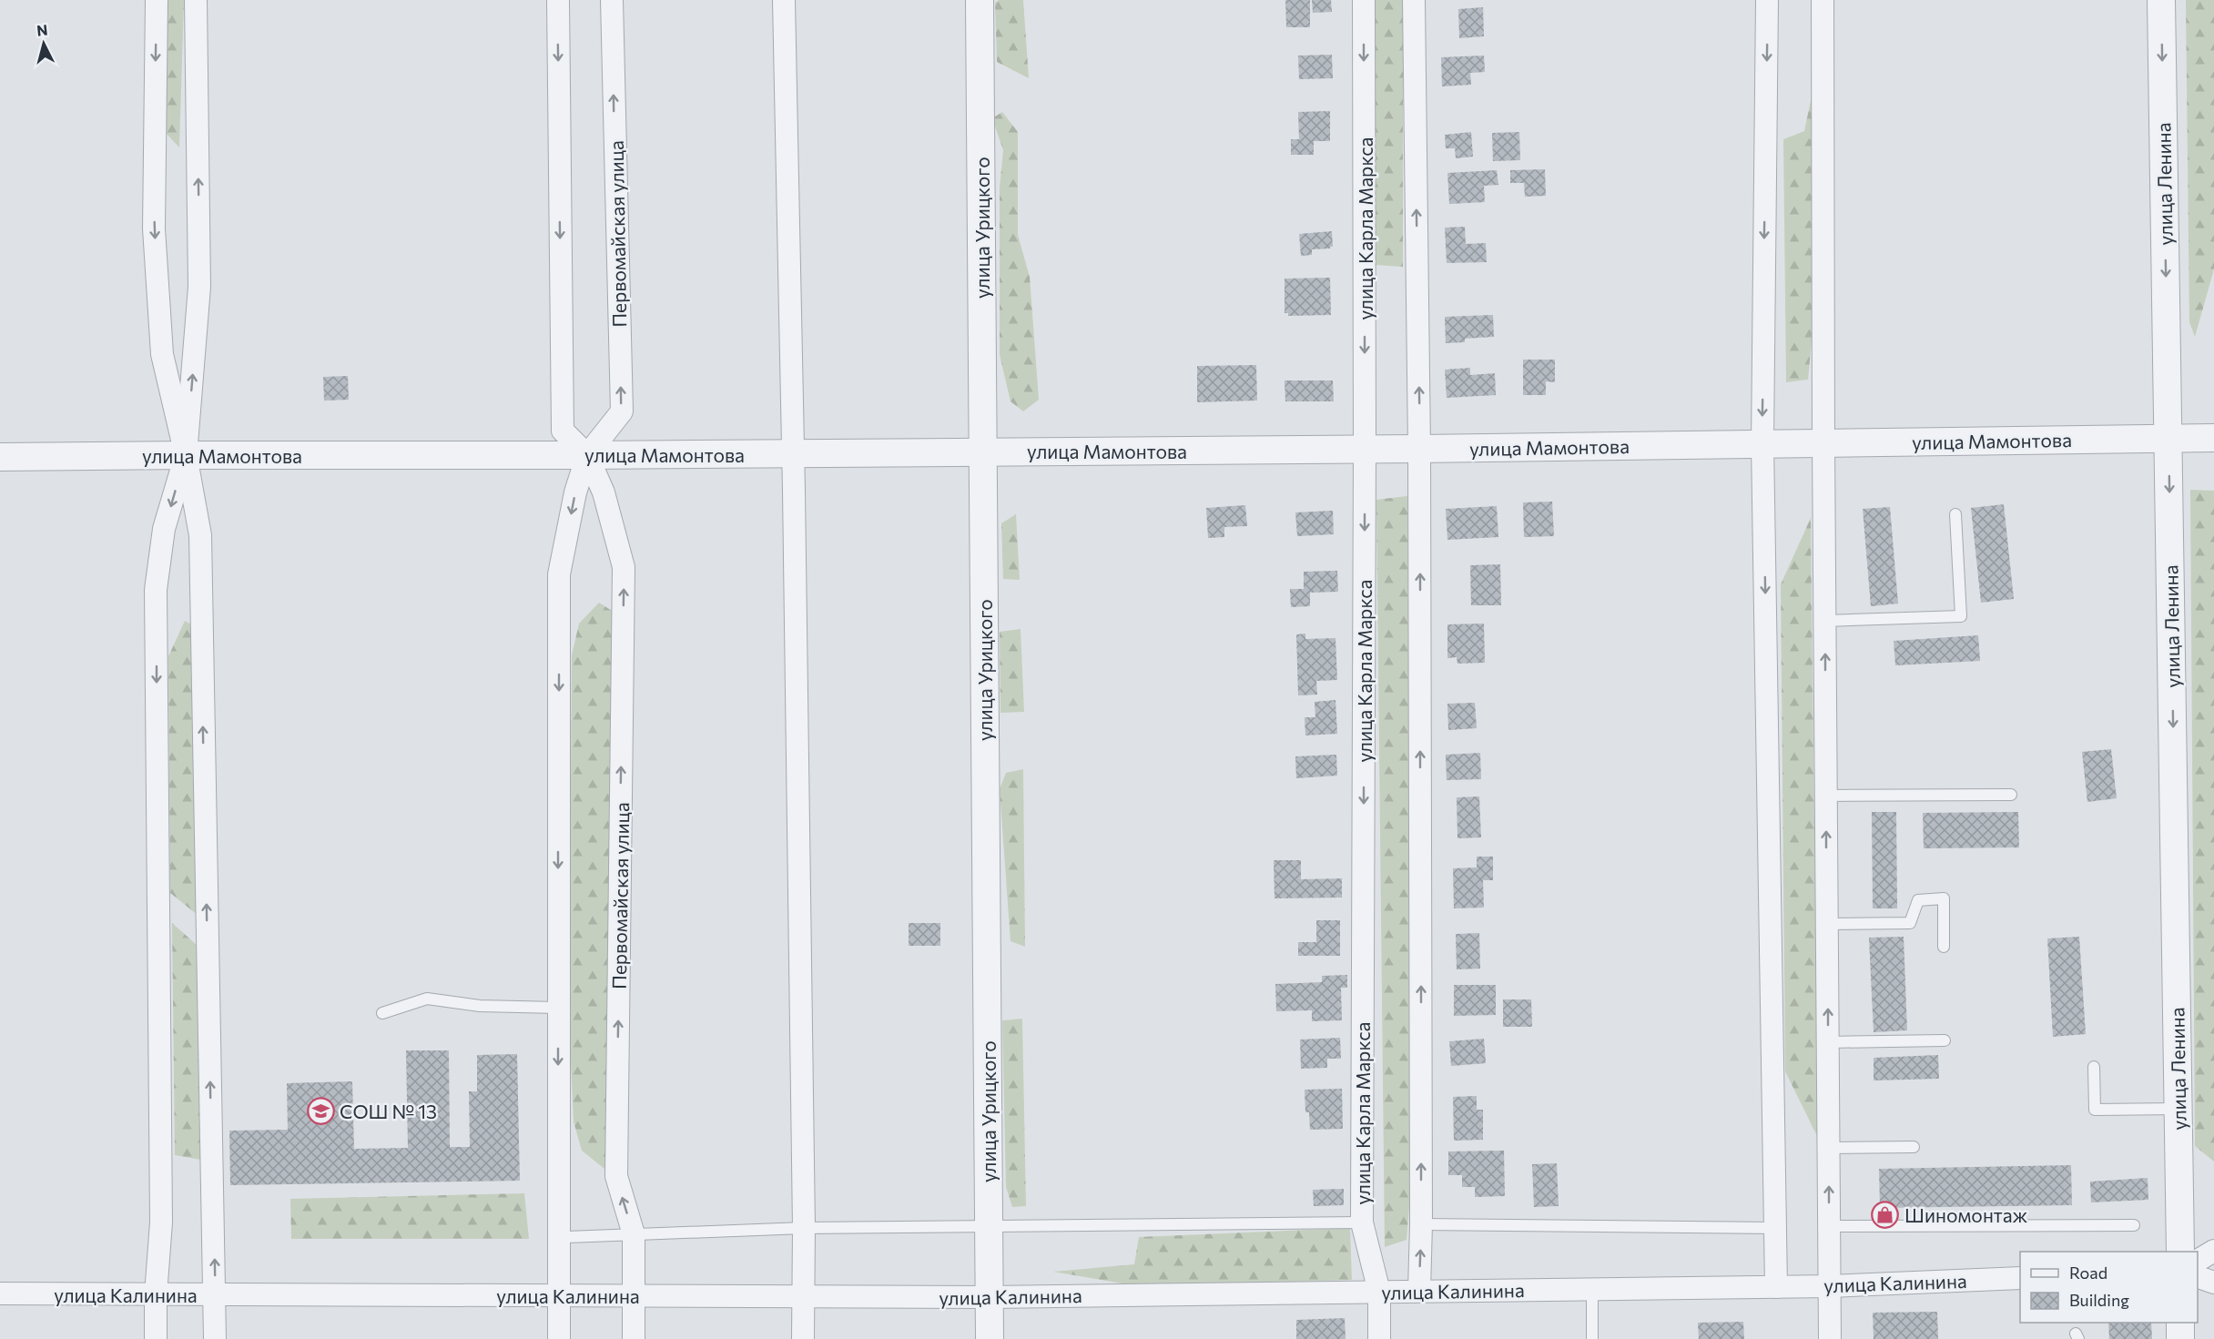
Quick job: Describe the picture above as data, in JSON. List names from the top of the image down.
{
  "streets": {
    "street": [
      "улица Ленина",
      "улица Урицкого",
      "улица Карла Маркса",
      "Первомайская улица",
      "улица Мамонтова",
      "улица Калинина"
    ]
  },
  "crossings": [
    ["улица Ленина", "улица Мамонтова"],
    ["улица Урицкого", "улица Мамонтова"],
    ["улица Урицкого", "улица Калинина"],
    ["улица Карла Маркса", "улица Мамонтова"],
    ["улица Карла Маркса", "улица Калинина"],
    ["Первомайская улица", "улица Мамонтова"],
    ["Первомайская улица", "улица Калинина"]
  ],
  "one_way": ["улица Ленина"],
  "places": {
    "school or university": ["СОШ № 13"],
    "shop": ["Шиномонтаж"]
  },
  "legend": ["Road", "Building"],
  "north": "top"
}
